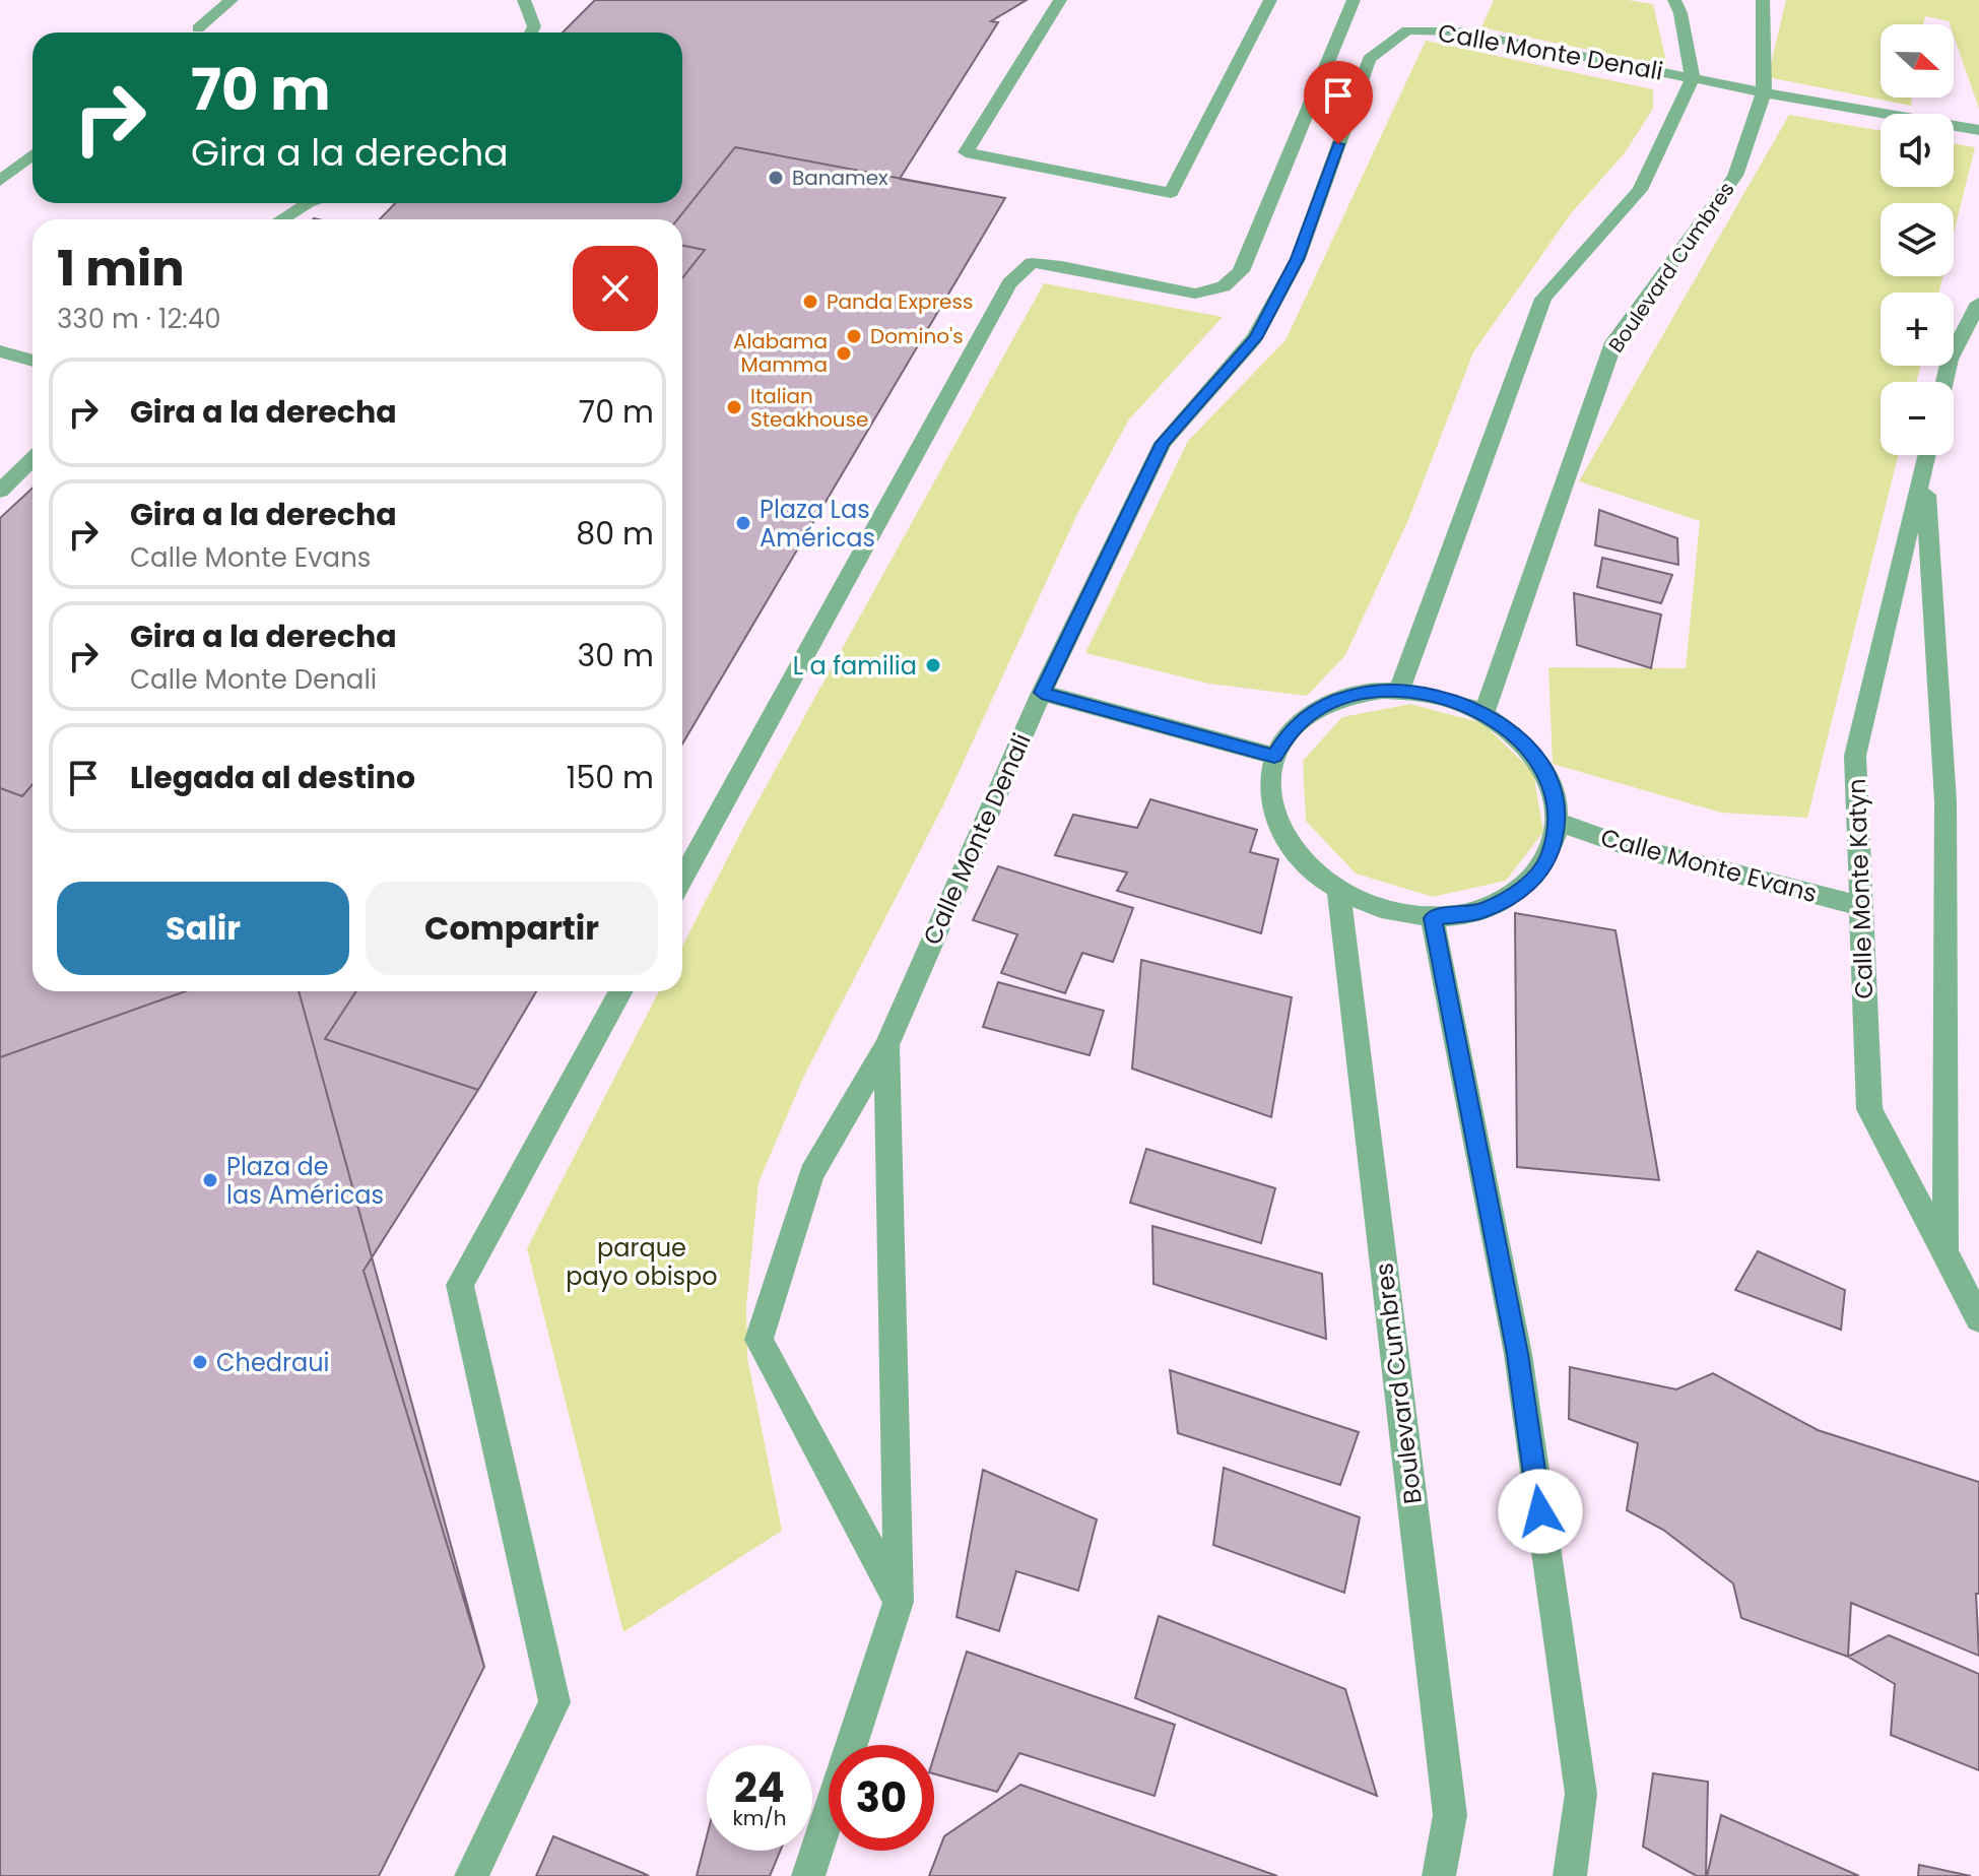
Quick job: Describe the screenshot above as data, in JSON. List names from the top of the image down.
{
  "streets": {
    "street": [
      "Calle Monte Denali",
      "Boulevard Cumbres",
      "Calle Monte Evans",
      "Calle Monte Katyn"
    ]
  },
  "crossings": [
    ["Calle Monte Denali", "Boulevard Cumbres"],
    ["Boulevard Cumbres", "Calle Monte Evans"],
    ["Calle Monte Evans", "Calle Monte Katyn"]
  ],
  "parks": ["parque payo obispo"],
  "places": [
    "Banamex",
    "Panda Express",
    "Domino's",
    "Alabama Mamma",
    "Italian Steakhouse",
    "Plaza Las Américas",
    "L a familia",
    "Plaza de las Américas",
    "Chedraui"
  ],
  "north": "right",
  "page": {
    "map_buttons": ["+", "−"],
    "turn": ["70 m", "Gira a la derecha"],
    "heading": ["1 min", "330 m · 12:40"],
    "list": [
      {
        "name": "Gira a la derecha",
        "value": "70 m"
      },
      {
        "name": "Gira a la derecha",
        "note": "Calle Monte Evans",
        "value": "80 m"
      },
      {
        "name": "Gira a la derecha",
        "note": "Calle Monte Denali",
        "value": "30 m"
      },
      {
        "name": "Llegada al destino",
        "value": "150 m"
      }
    ],
    "buttons": ["Salir", "Compartir"],
    "speed": "24 km/h",
    "limit": "30"
  }
}
